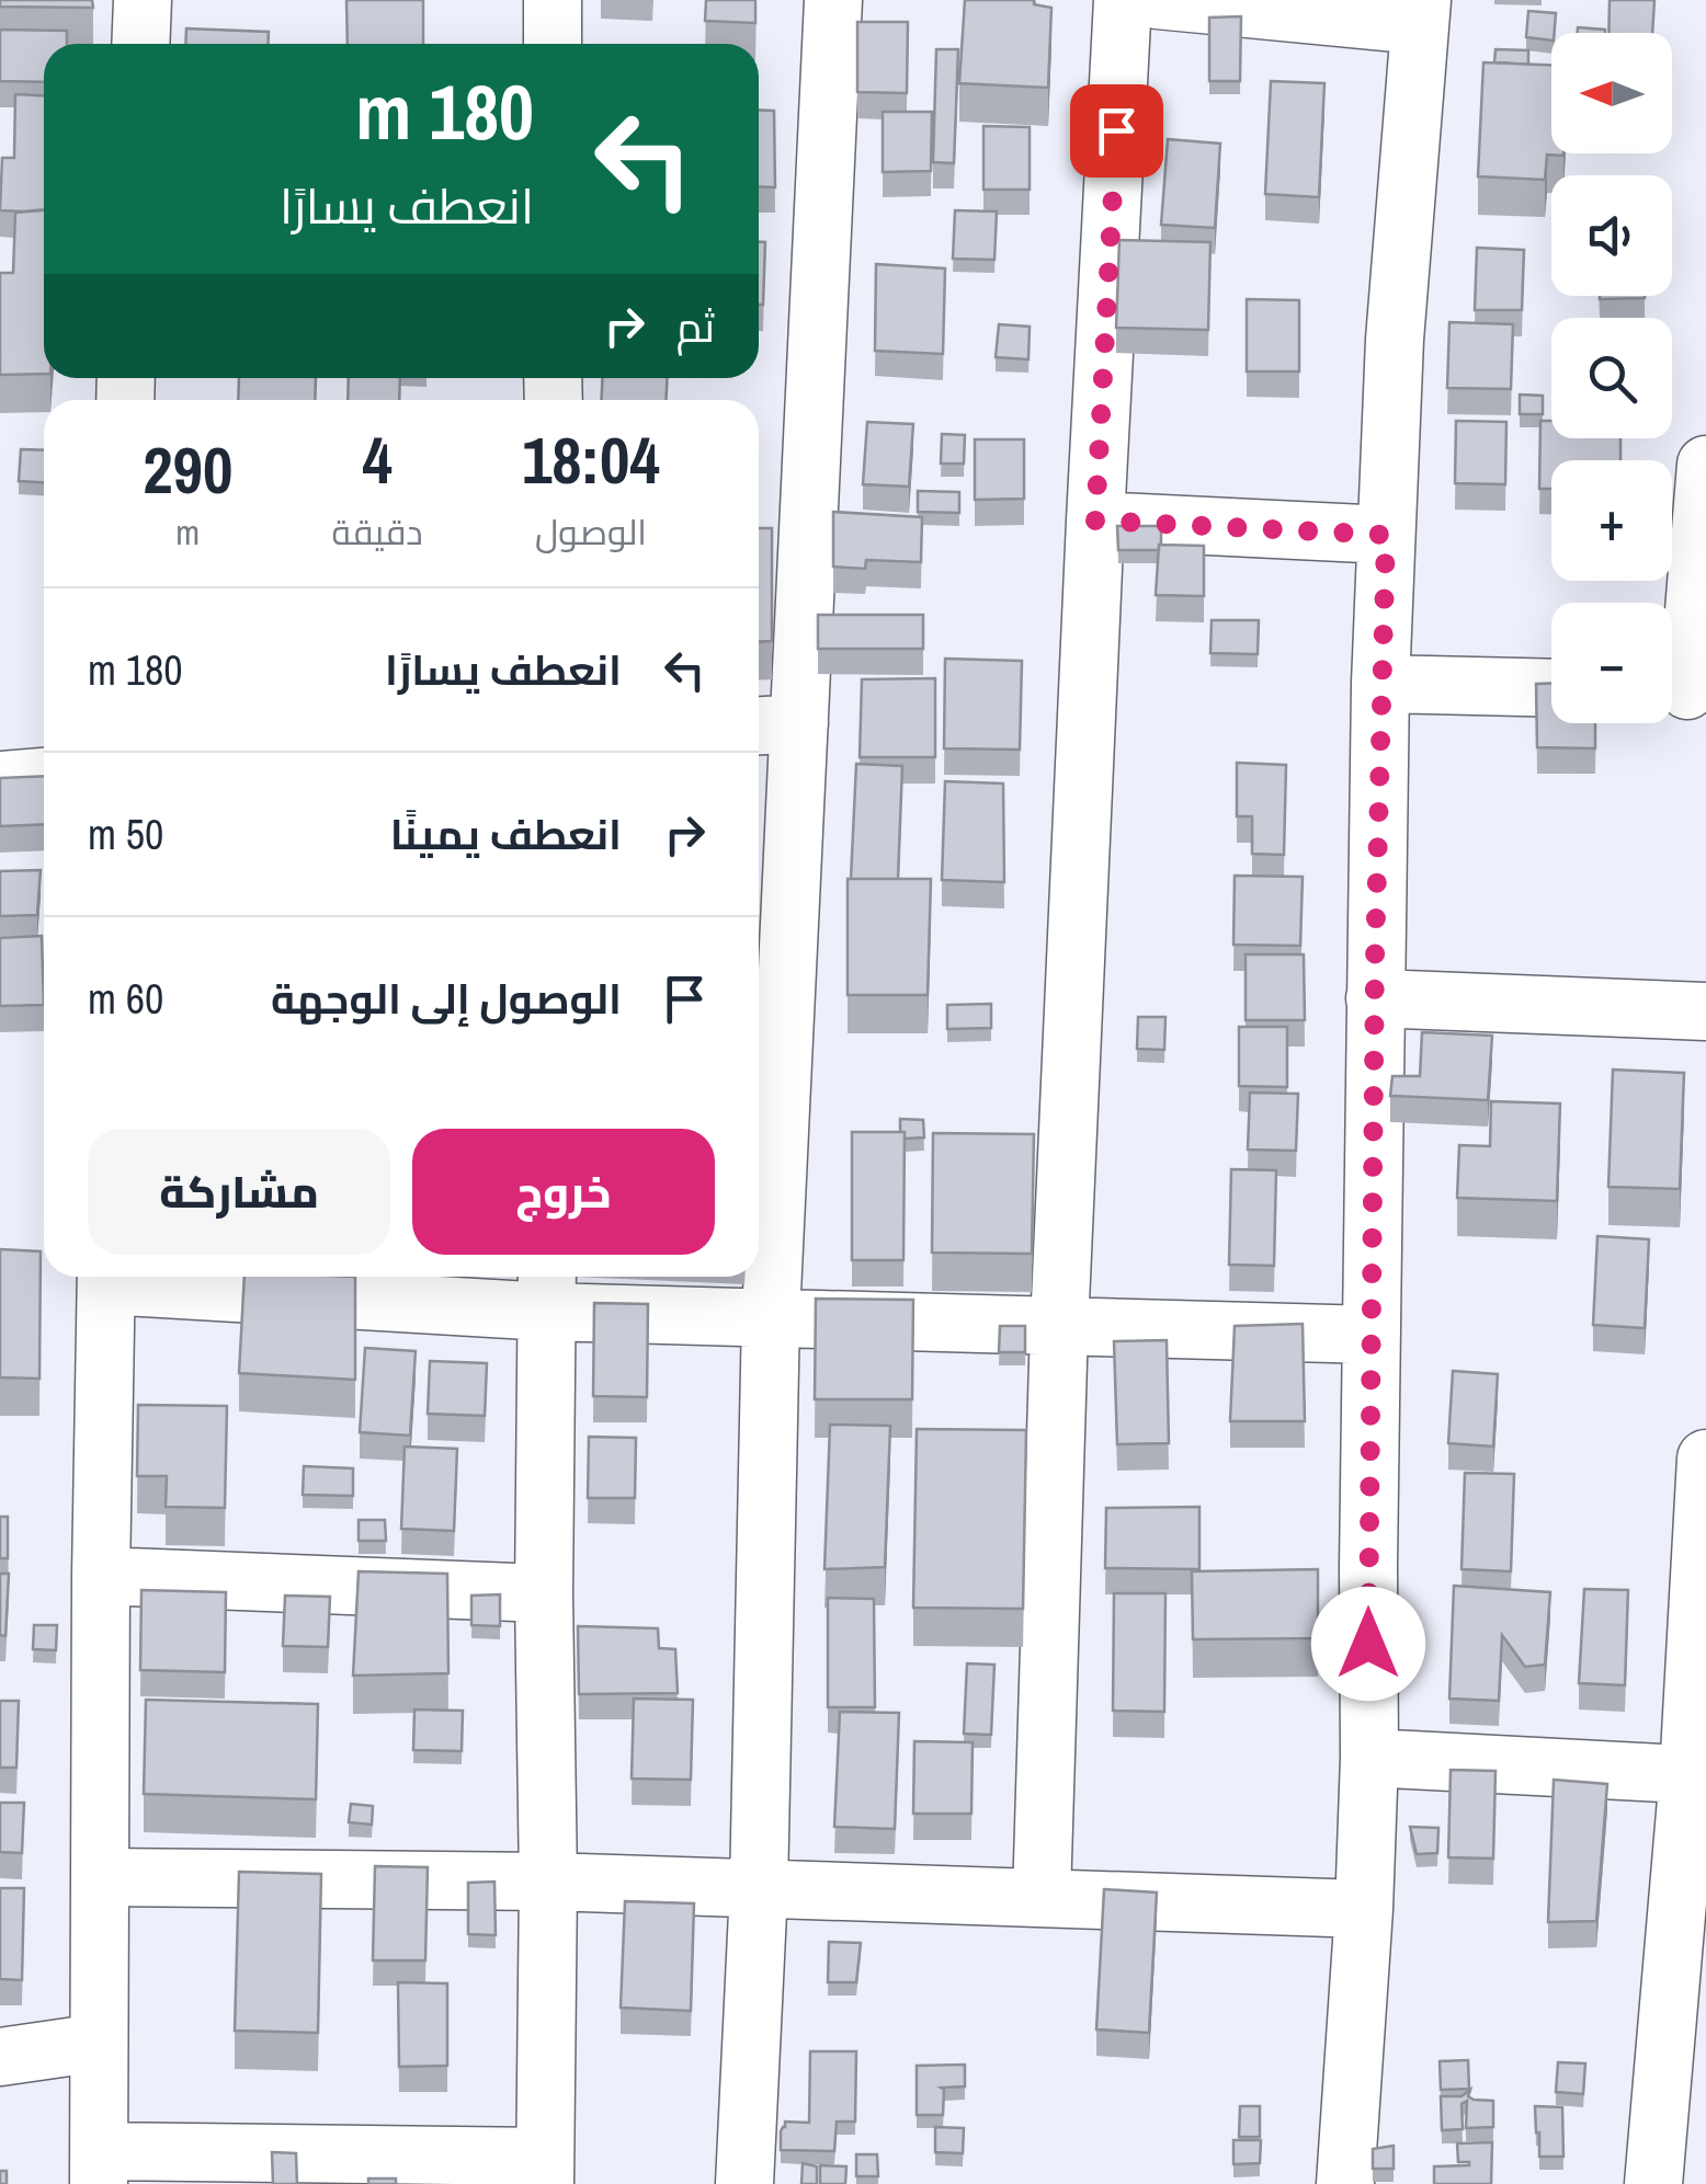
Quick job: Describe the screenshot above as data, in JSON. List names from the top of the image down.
{
  "north": "left",
  "page": {
    "map_buttons": ["+", "−"],
    "turn": ["180 m", "انعطف يسارًا"],
    "then": "ثم",
    "eta": [
      "18:04",
      "الوصول",
      "4",
      "دقيقة",
      "290",
      "m"
    ],
    "list": [
      {
        "name": "انعطف يسارًا",
        "value": "180 m"
      },
      {
        "name": "انعطف يمينًا",
        "value": "50 m"
      },
      {
        "name": "الوصول إلى الوجهة",
        "value": "60 m"
      }
    ],
    "buttons": ["خروج", "مشاركة"]
  }
}
